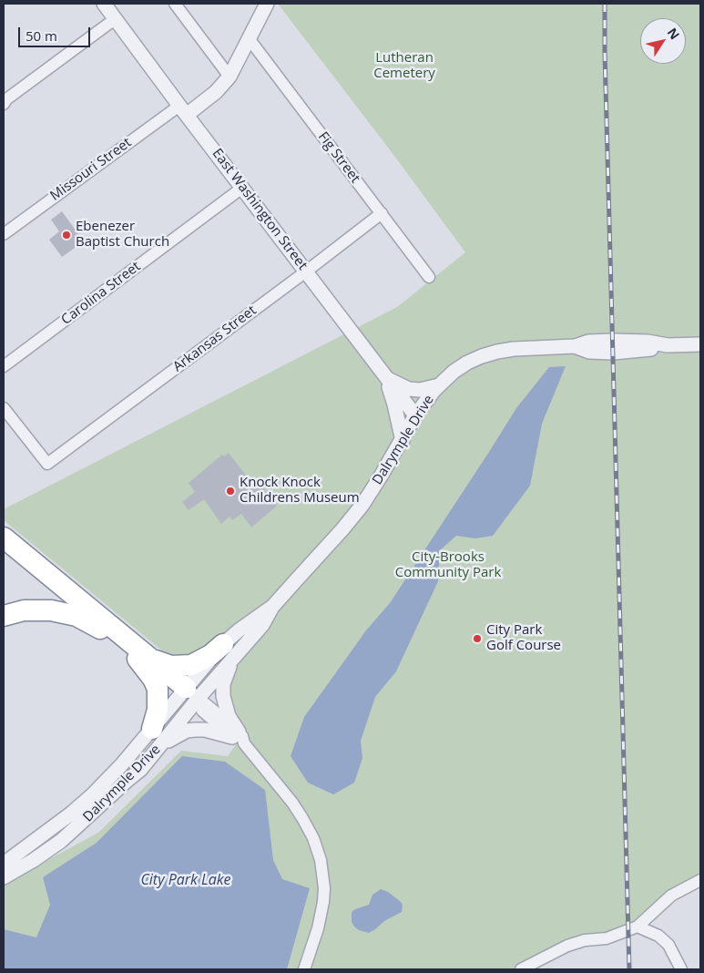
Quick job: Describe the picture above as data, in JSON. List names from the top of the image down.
{
  "streets": {
    "street": [
      "Fig Street",
      "Missouri Street",
      "East Washington Street",
      "Carolina Street",
      "Arkansas Street",
      "Dalrymple Drive"
    ]
  },
  "crossings": [
    ["Fig Street", "Arkansas Street"],
    ["Missouri Street", "East Washington Street"],
    ["East Washington Street", "Carolina Street"],
    ["East Washington Street", "Arkansas Street"],
    ["East Washington Street", "Dalrymple Drive"]
  ],
  "water": ["City Park Lake"],
  "parks": ["Lutheran Cemetery", "City-Brooks Community Park"],
  "places": ["Ebenezer Baptist Church", "Knock Knock Childrens Museum", "City Park Golf Course"],
  "scale_bar": "50 m",
  "north": "top right"
}
